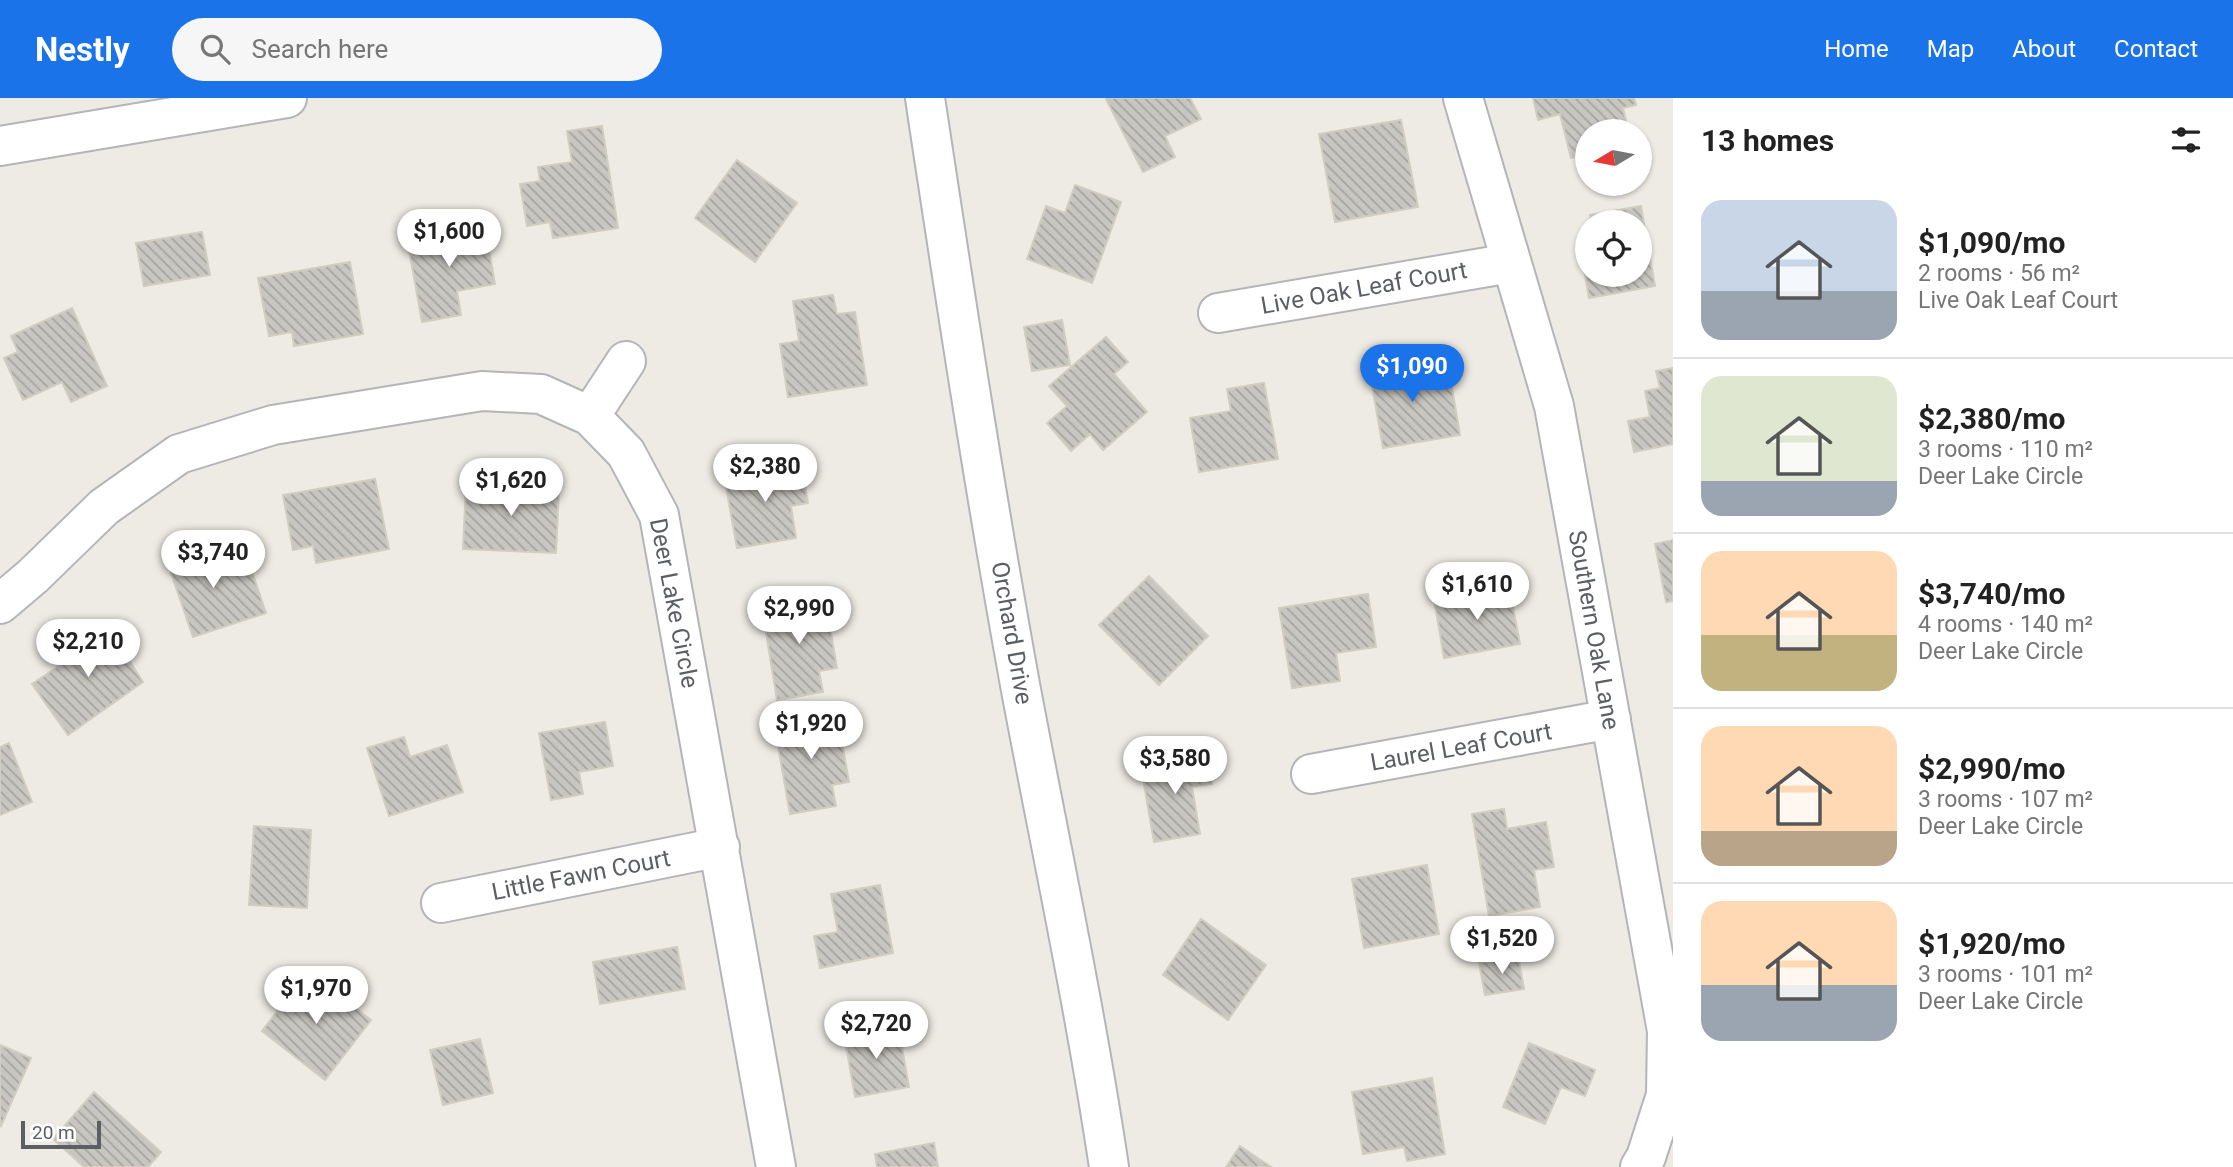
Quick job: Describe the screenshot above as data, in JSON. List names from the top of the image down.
{
  "streets": {
    "street": [
      "Live Oak Leaf Court",
      "Deer Lake Circle",
      "Southern Oak Lane",
      "Orchard Drive",
      "Laurel Leaf Court",
      "Little Fawn Court"
    ]
  },
  "crossings": [
    ["Live Oak Leaf Court", "Southern Oak Lane"],
    ["Deer Lake Circle", "Little Fawn Court"],
    ["Southern Oak Lane", "Laurel Leaf Court"]
  ],
  "scale_bar": "20 m",
  "north": "left",
  "page": {
    "header": "Nestly",
    "search": "Search here",
    "nav": [
      "Home",
      "Map",
      "About",
      "Contact"
    ],
    "heading": "13 homes",
    "list": [
      {
        "name": "$1,090/mo",
        "note": "2 rooms · 56 m² · Live Oak Leaf Court"
      },
      {
        "name": "$2,380/mo",
        "note": "3 rooms · 110 m² · Deer Lake Circle"
      },
      {
        "name": "$3,740/mo",
        "note": "4 rooms · 140 m² · Deer Lake Circle"
      },
      {
        "name": "$2,990/mo",
        "note": "3 rooms · 107 m² · Deer Lake Circle"
      },
      {
        "name": "$1,920/mo",
        "note": "3 rooms · 101 m² · Deer Lake Circle"
      }
    ],
    "price": [
      "$1,600",
      "$1,090",
      "$2,380",
      "$1,620",
      "$3,740",
      "$1,610",
      "$2,990",
      "$2,210",
      "$1,920",
      "$3,580",
      "$1,520",
      "$1,970",
      "$2,720"
    ],
    "scale": "20 m"
  }
}
